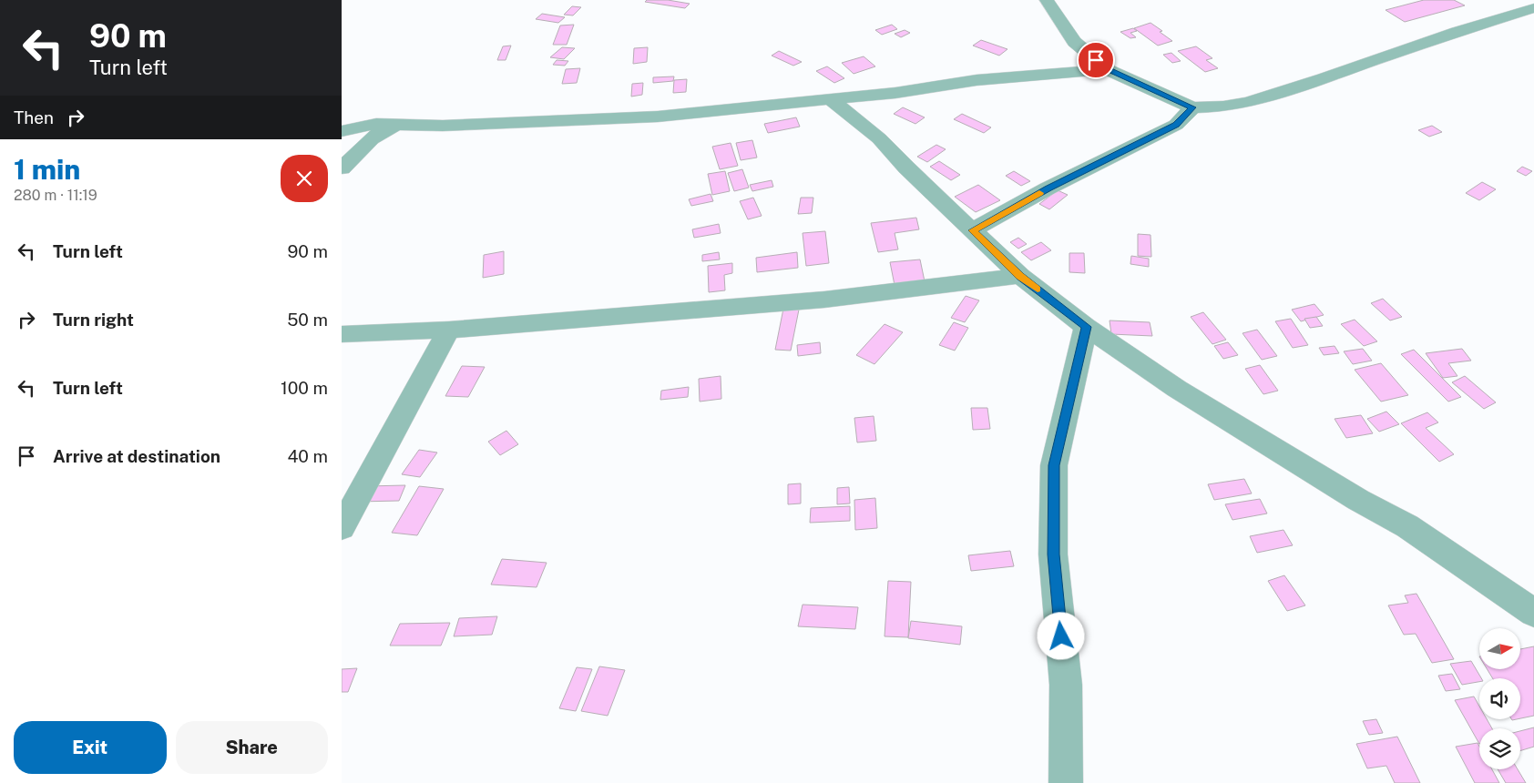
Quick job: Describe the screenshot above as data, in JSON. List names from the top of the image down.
{
  "north": "right",
  "page": {
    "turn": ["90 m", "Turn left"],
    "then": "Then",
    "heading": ["1 min", "280 m · 11:19"],
    "list": [
      {
        "name": "Turn left",
        "value": "90 m"
      },
      {
        "name": "Turn right",
        "value": "50 m"
      },
      {
        "name": "Turn left",
        "value": "100 m"
      },
      {
        "name": "Arrive at destination",
        "value": "40 m"
      }
    ],
    "buttons": ["Exit", "Share"]
  }
}
